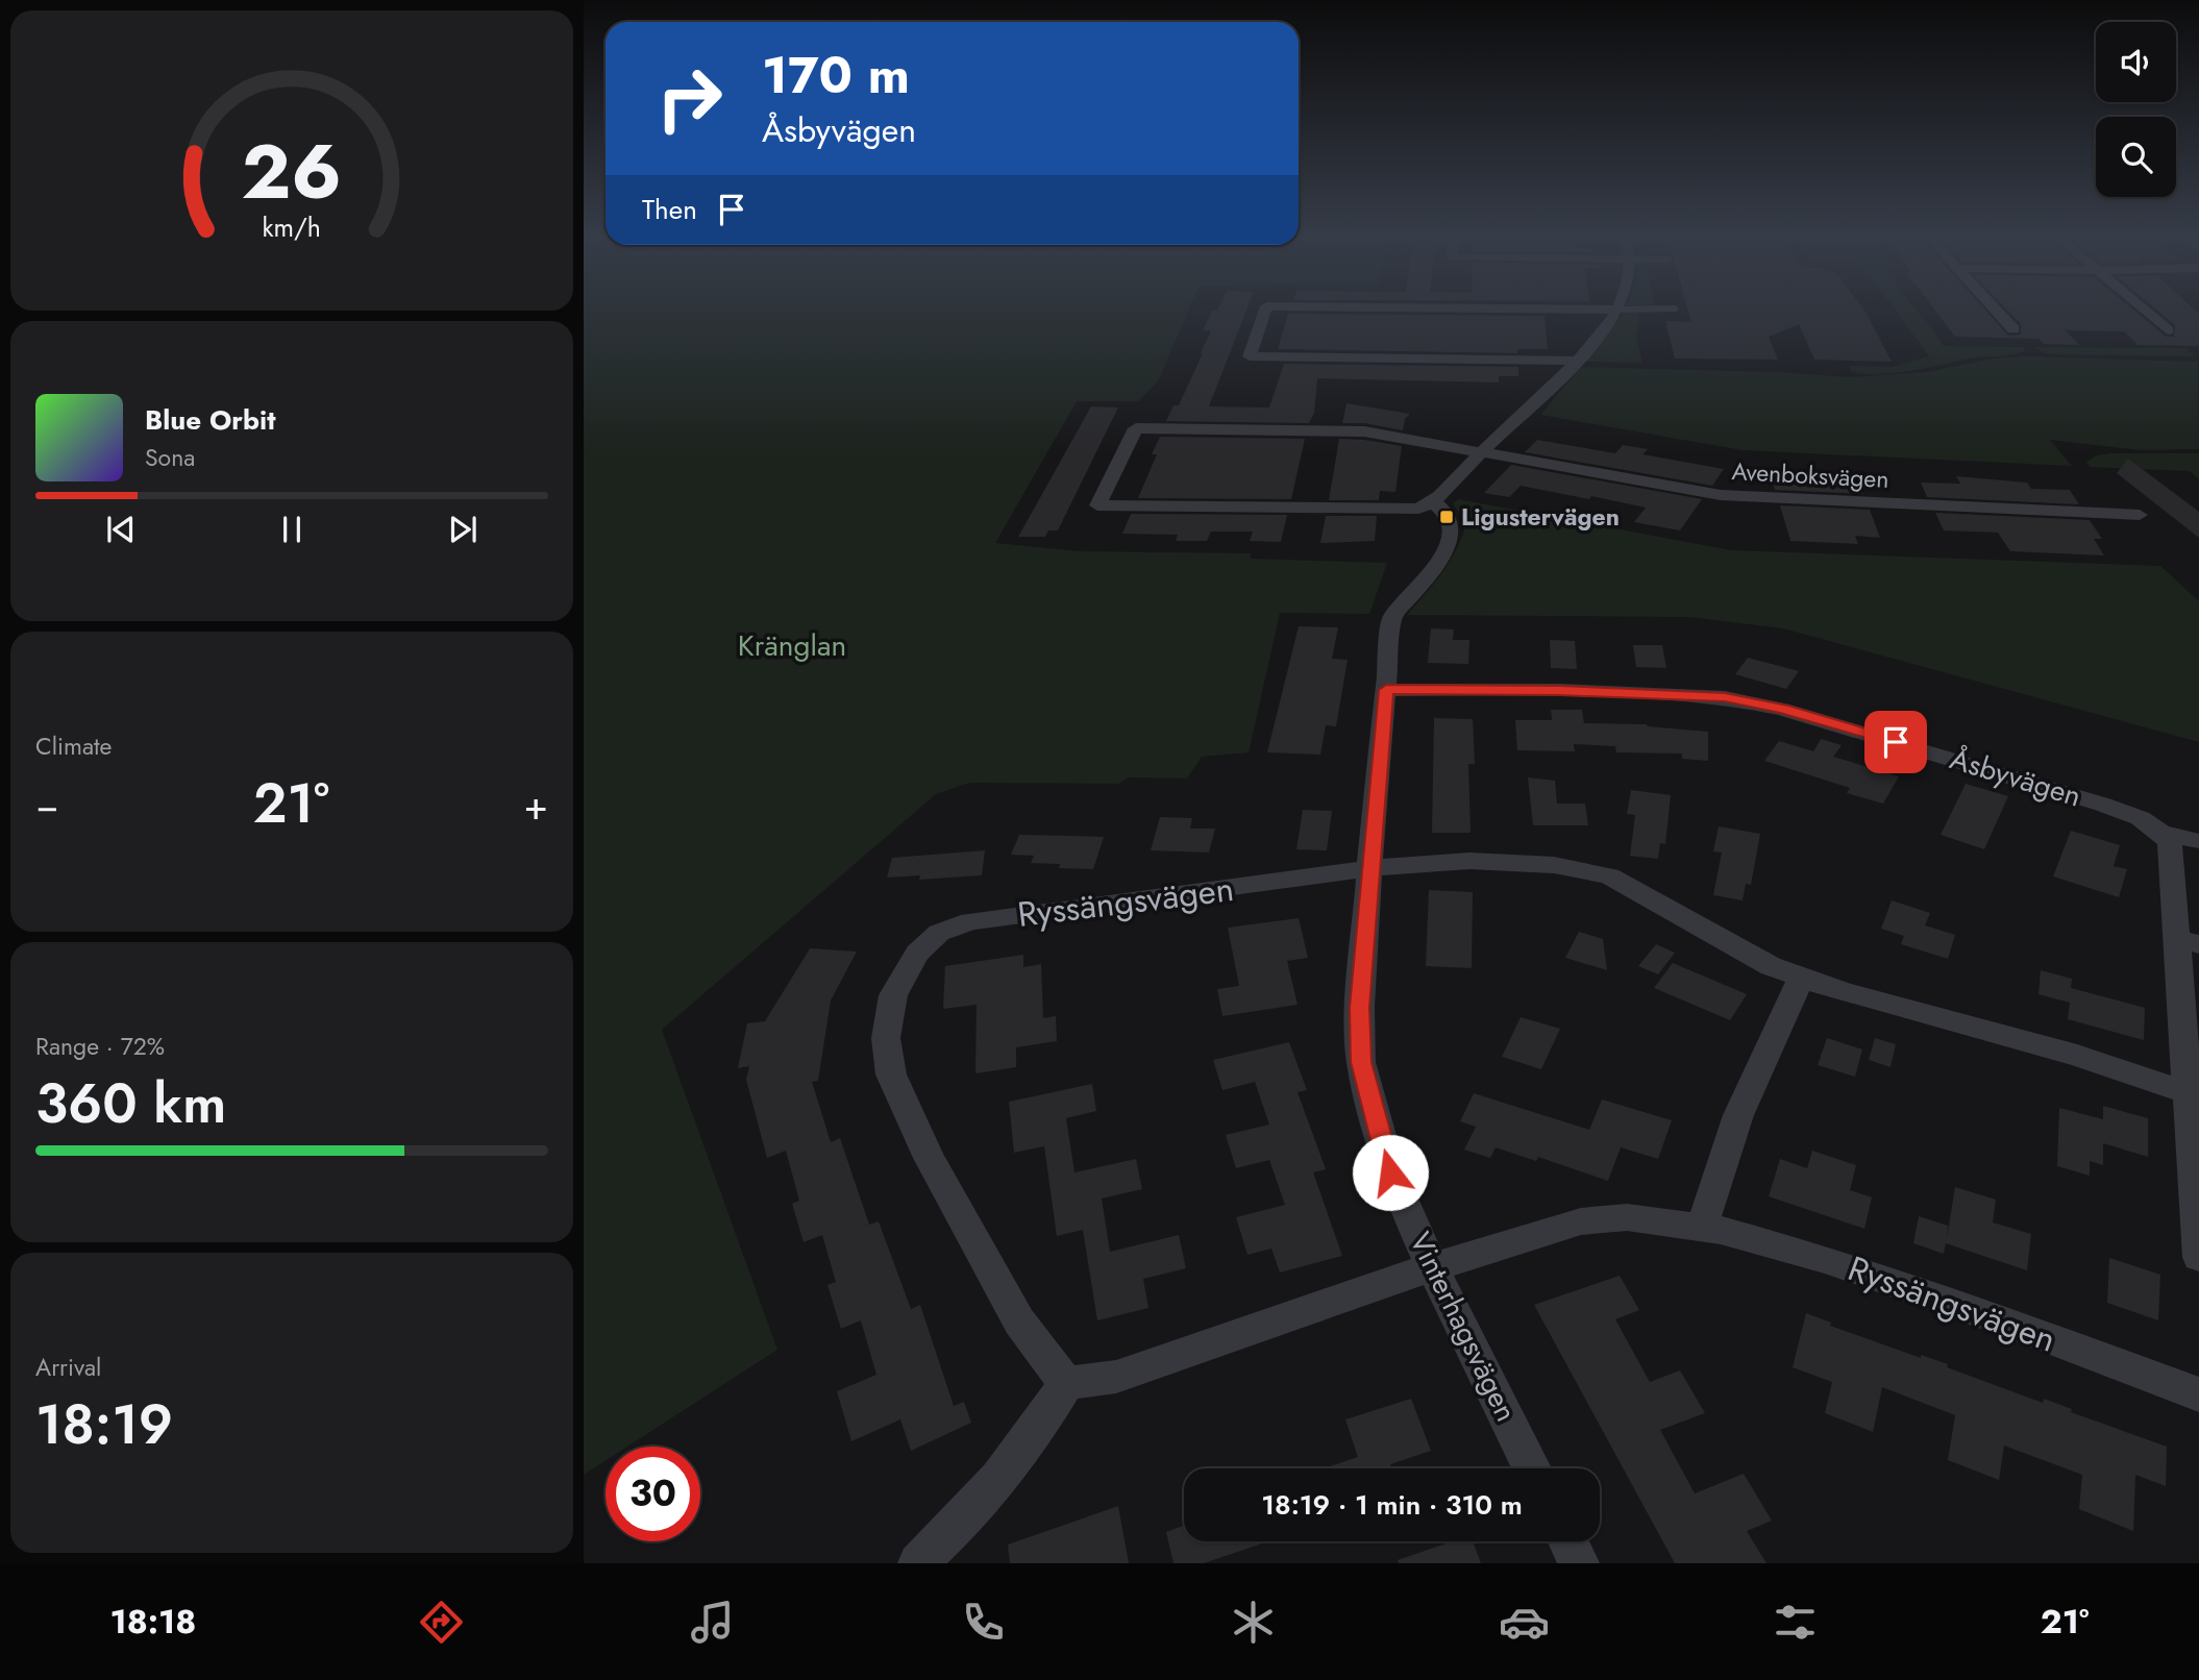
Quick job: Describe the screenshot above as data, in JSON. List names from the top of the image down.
{
  "streets": {
    "street": [
      "Avenboksvägen",
      "Åsbyvägen",
      "Ryssängsvägen",
      "Vinterhagsvägen"
    ]
  },
  "crossings": [
    ["Åsbyvägen", "Vinterhagsvägen"],
    ["Ryssängsvägen", "Vinterhagsvägen"]
  ],
  "parks": ["Kränglan"],
  "places": {
    "transit": ["Ligustervägen"]
  },
  "page": {
    "turn": ["170 m", "Åsbyvägen"],
    "then": "Then",
    "song": ["Blue Orbit", "Sona"],
    "tile": [
      "Climate",
      ["Range · 72%", "360 km"],
      ["Arrival", "18:19"]
    ],
    "heat": ["−", "21°", "+"],
    "limit": "30",
    "trip": "18:19 · 1 min · 310 m",
    "tabs": ["18:18", "21°"],
    "gauge": ["26", "km/h"]
  }
}
